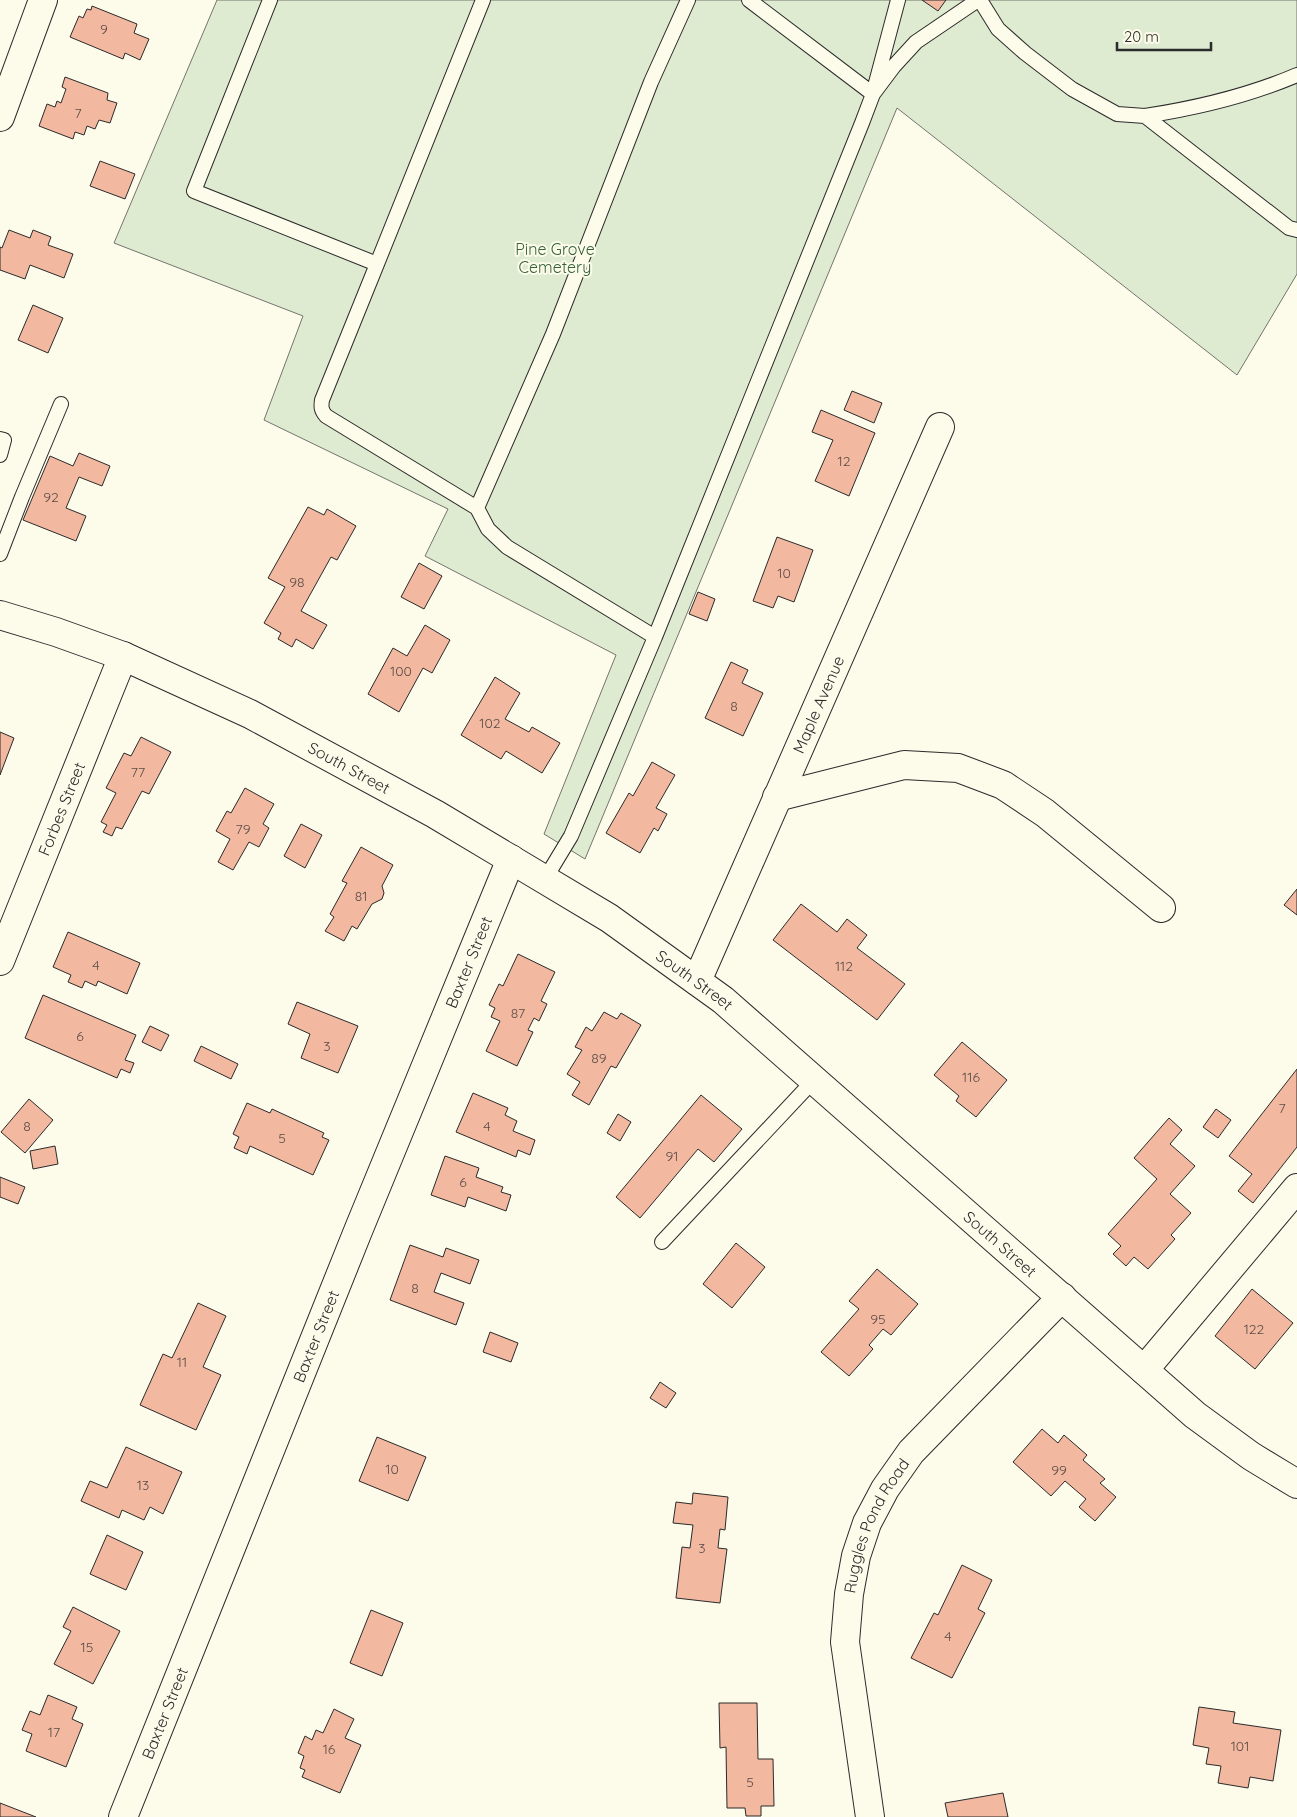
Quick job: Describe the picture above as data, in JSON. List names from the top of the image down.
{
  "streets": {
    "street": [
      "Maple Avenue",
      "South Street",
      "Forbes Street",
      "Baxter Street",
      "Ruggles Pond Road"
    ]
  },
  "crossings": [
    ["Maple Avenue", "South Street"],
    ["South Street", "Forbes Street"],
    ["South Street", "Baxter Street"],
    ["South Street", "Ruggles Pond Road"]
  ],
  "parks": ["Pine Grove Cemetery"],
  "house_numbers": [
    "9",
    "7",
    "12",
    "92",
    "10",
    "98",
    "100",
    "8",
    "102",
    "77",
    "79",
    "81",
    "4",
    "112",
    "87",
    "6",
    "3",
    "89",
    "116",
    "7",
    "8",
    "4",
    "5",
    "91",
    "6",
    "8",
    "95",
    "122",
    "11",
    "10",
    "99",
    "13",
    "3",
    "4",
    "15",
    "17",
    "101",
    "16",
    "5"
  ],
  "scale_bar": "20 m"
}
